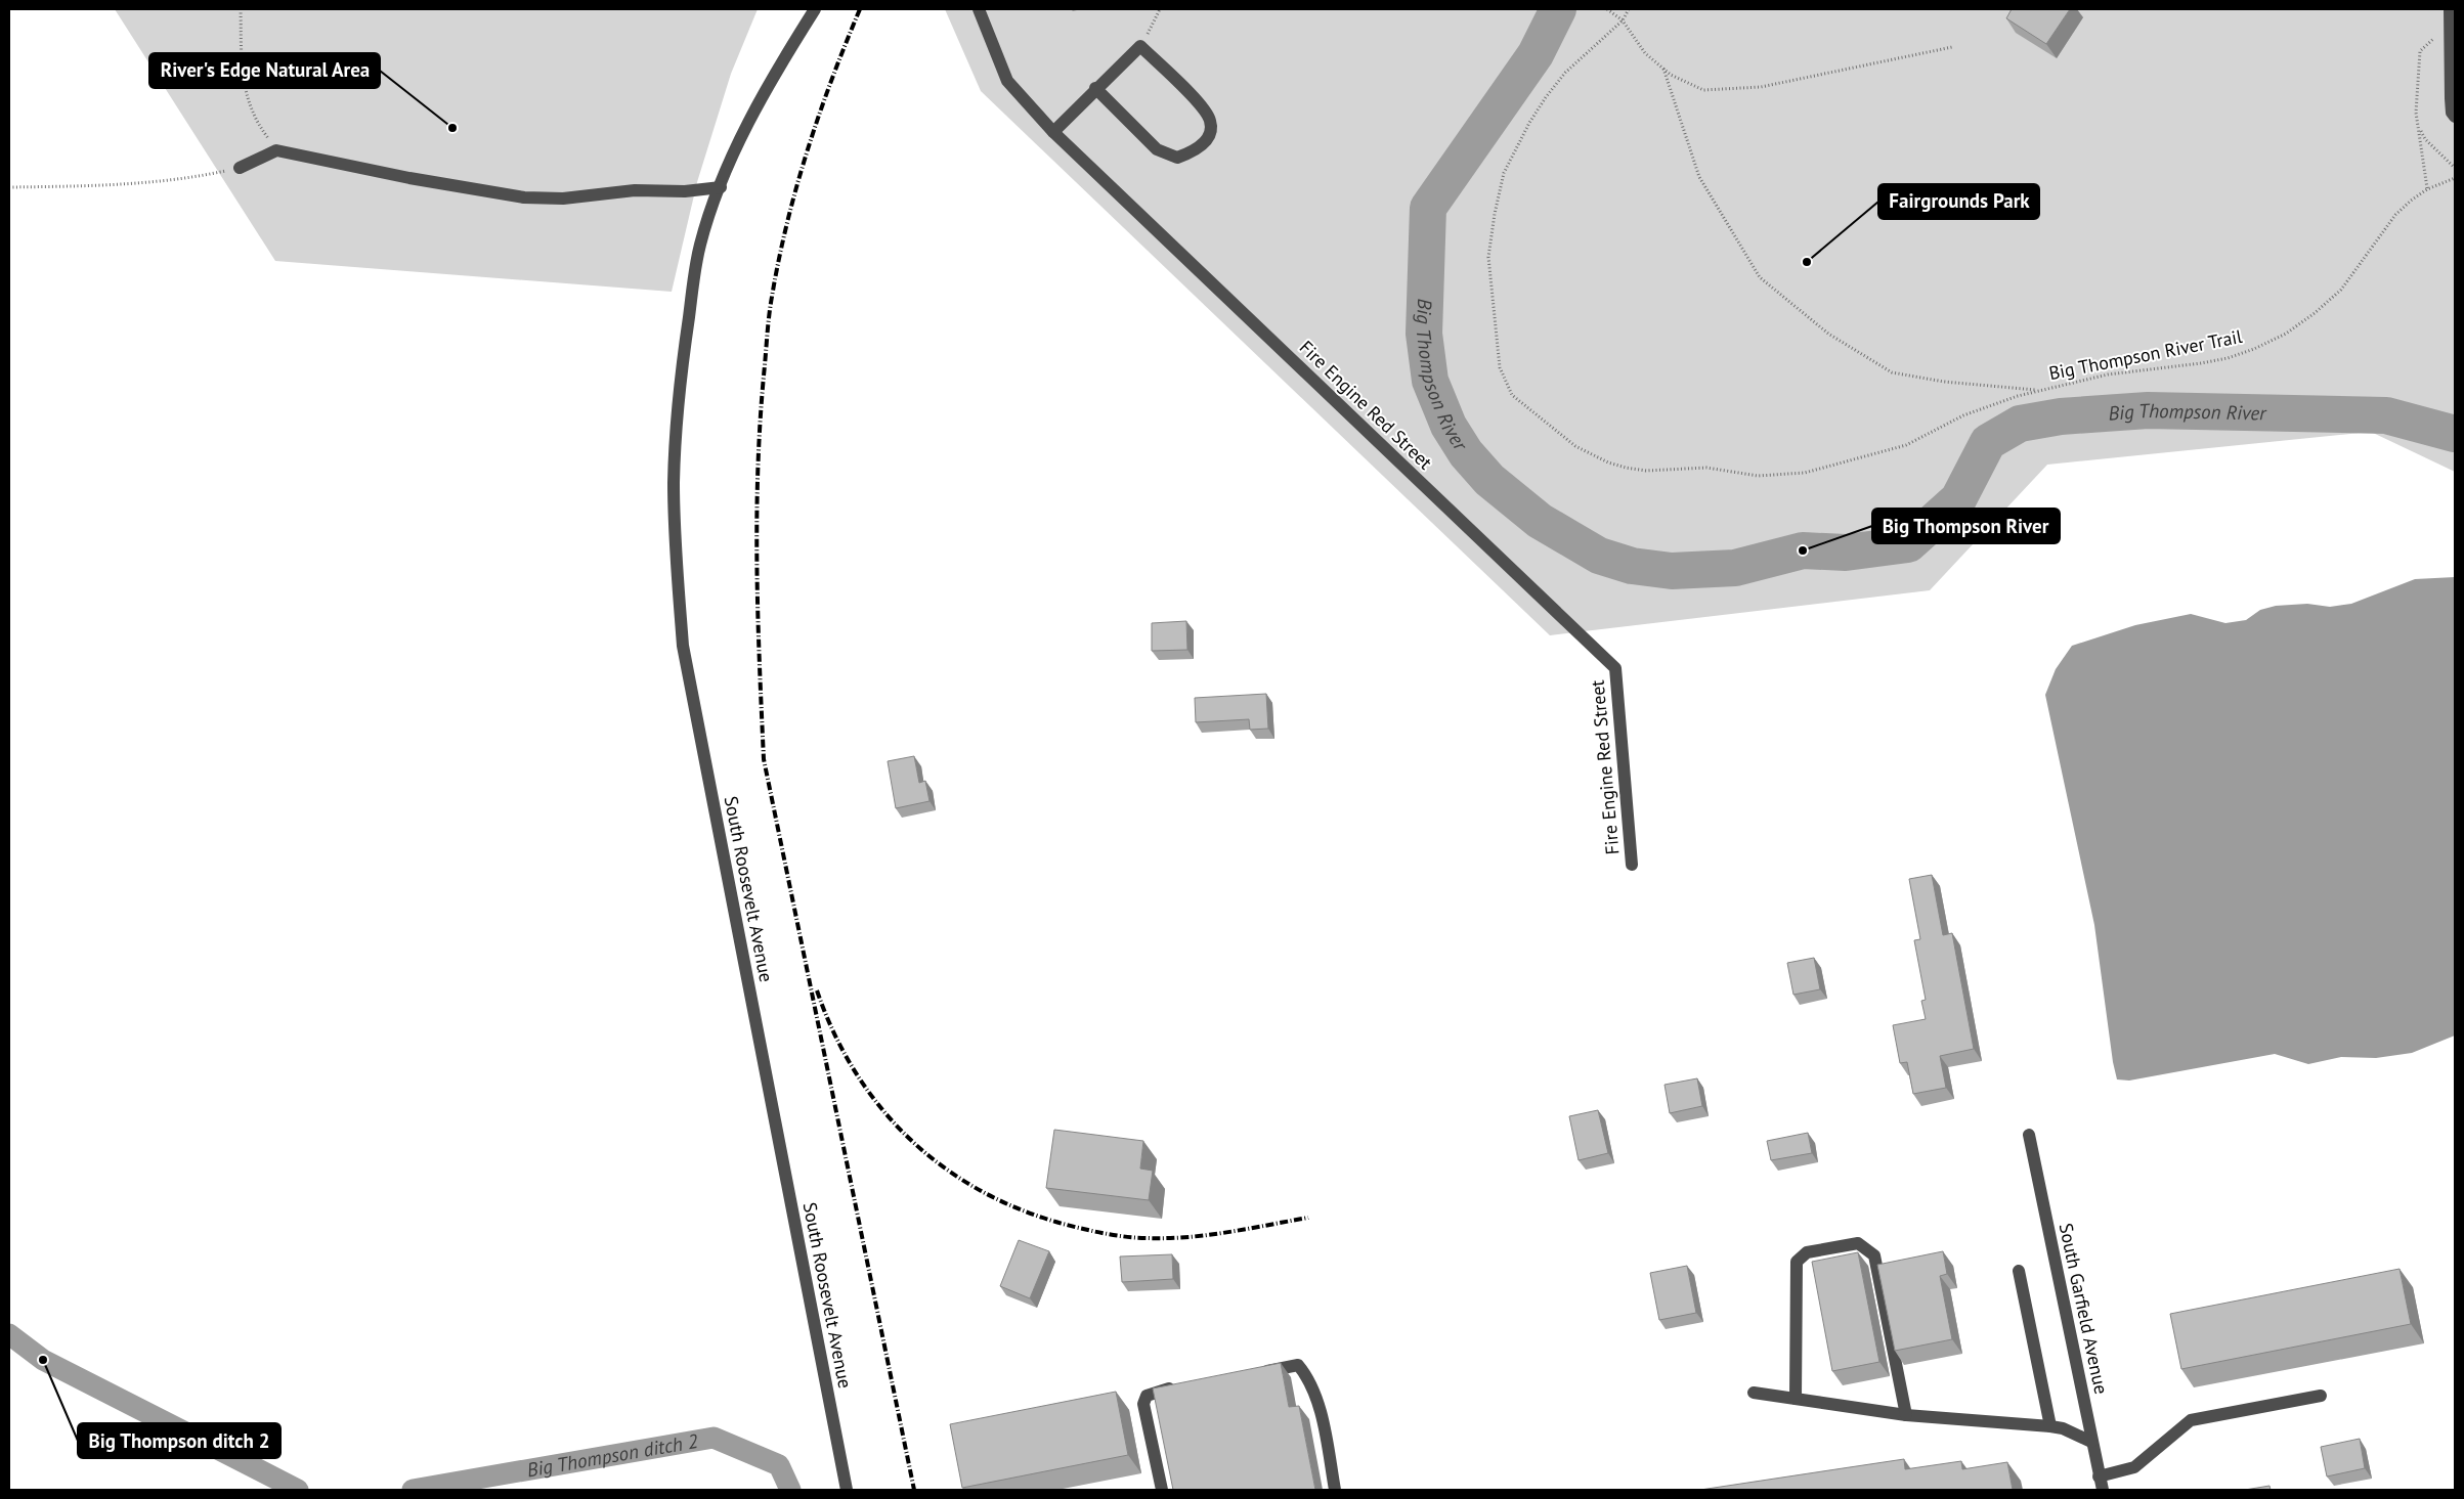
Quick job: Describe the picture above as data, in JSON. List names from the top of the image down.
{
  "streets": {
    "street": ["Fire Engine Red Street", "South Roosevelt Avenue", "South Garfield Avenue"],
    "path": ["Big Thompson River Trail"]
  },
  "water": ["Big Thompson River", "Big Thompson ditch 2"],
  "places": [
    "River's Edge Natural Area",
    "Fairgrounds Park",
    "Big Thompson River",
    "Big Thompson ditch 2"
  ]
}
